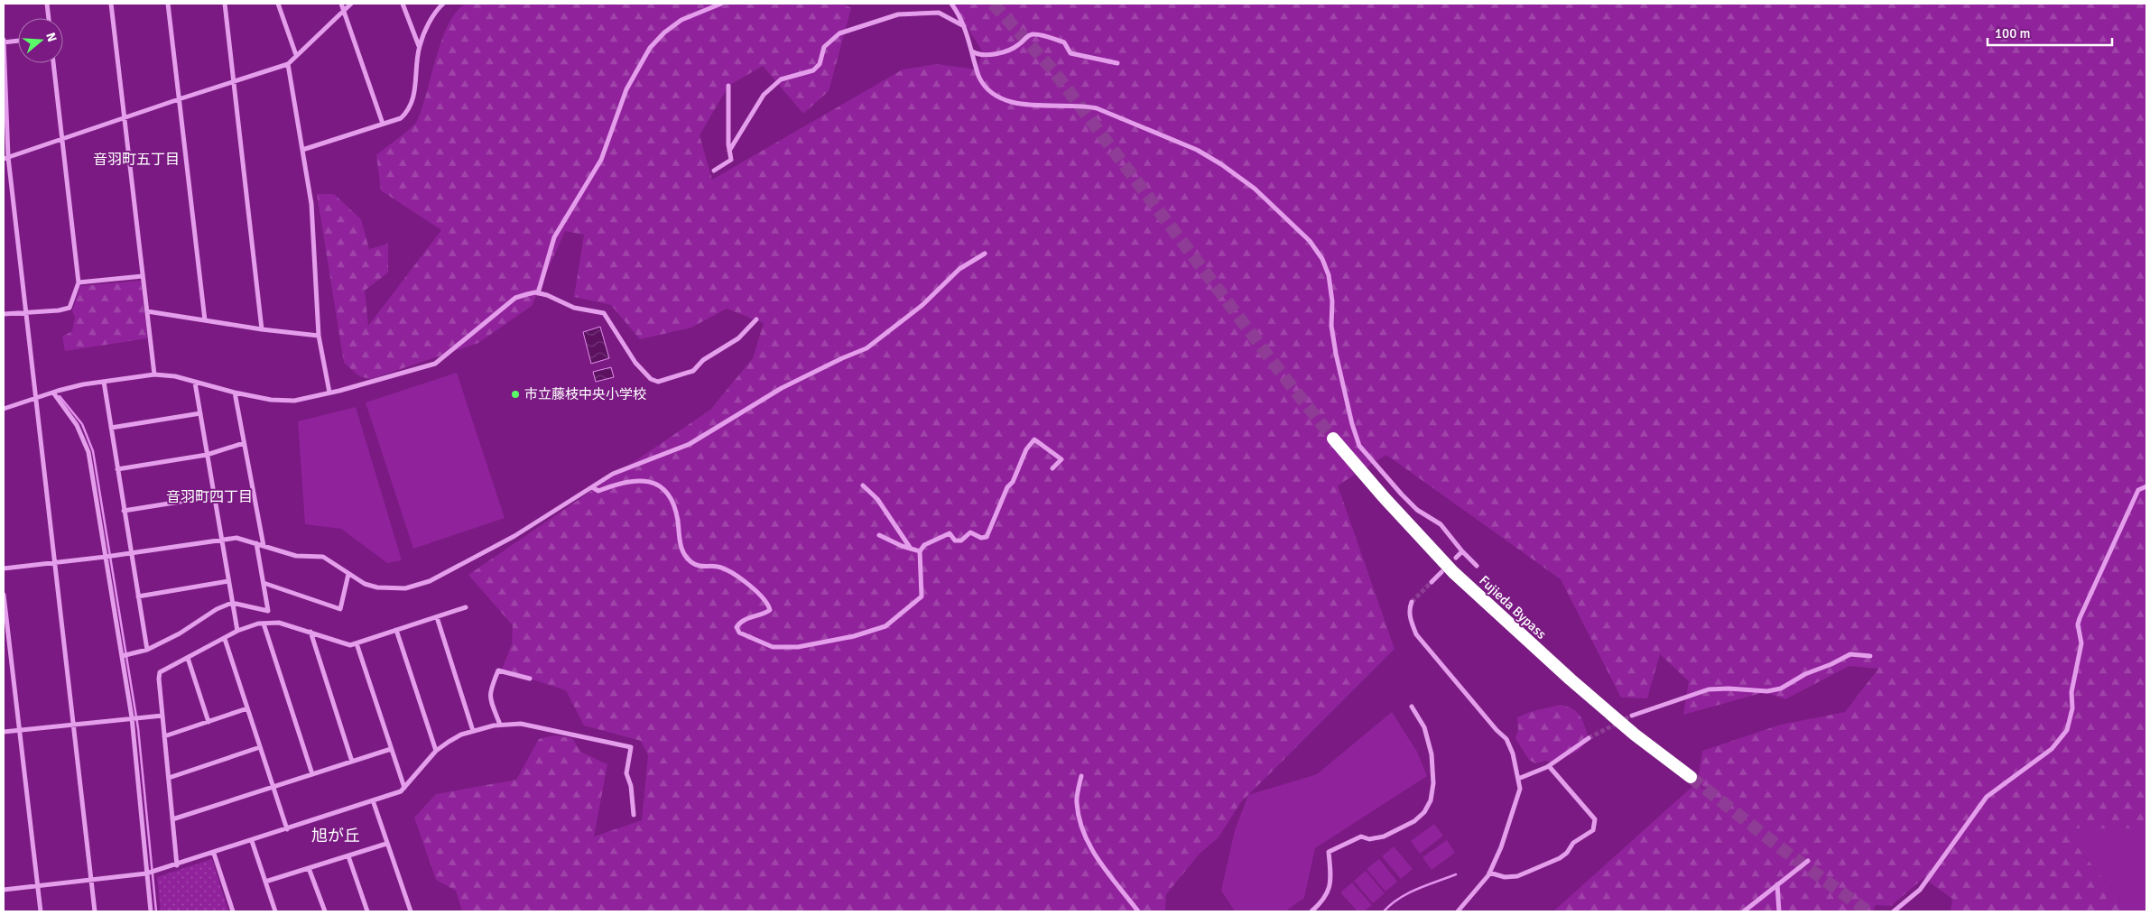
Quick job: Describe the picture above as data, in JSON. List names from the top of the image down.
{
  "streets": {
    "highway": ["Fujieda Bypass"]
  },
  "districts": ["音羽町五丁目", "音羽町四丁目", "旭が丘"],
  "places": ["市立藤枝中央小学校"],
  "scale_bar": "100 m",
  "north": "right"
}
